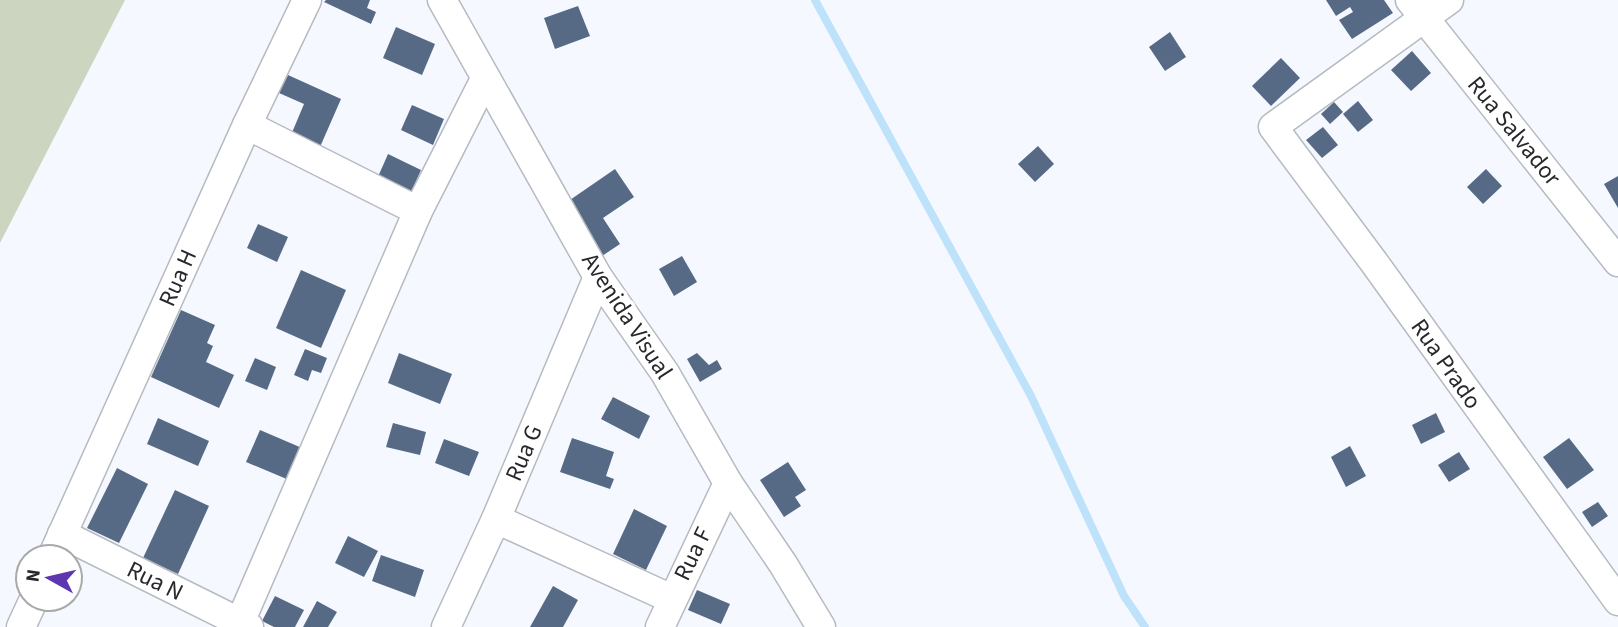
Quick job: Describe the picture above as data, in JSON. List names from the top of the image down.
{
  "streets": {
    "street": [
      "Rua Salvador",
      "Rua H",
      "Avenida Visual",
      "Rua Prado",
      "Rua G",
      "Rua F",
      "Rua N"
    ]
  },
  "crossings": [
    ["Rua Salvador", "Rua Prado"],
    ["Avenida Visual", "Rua G"],
    ["Avenida Visual", "Rua F"]
  ],
  "north": "left"
}
